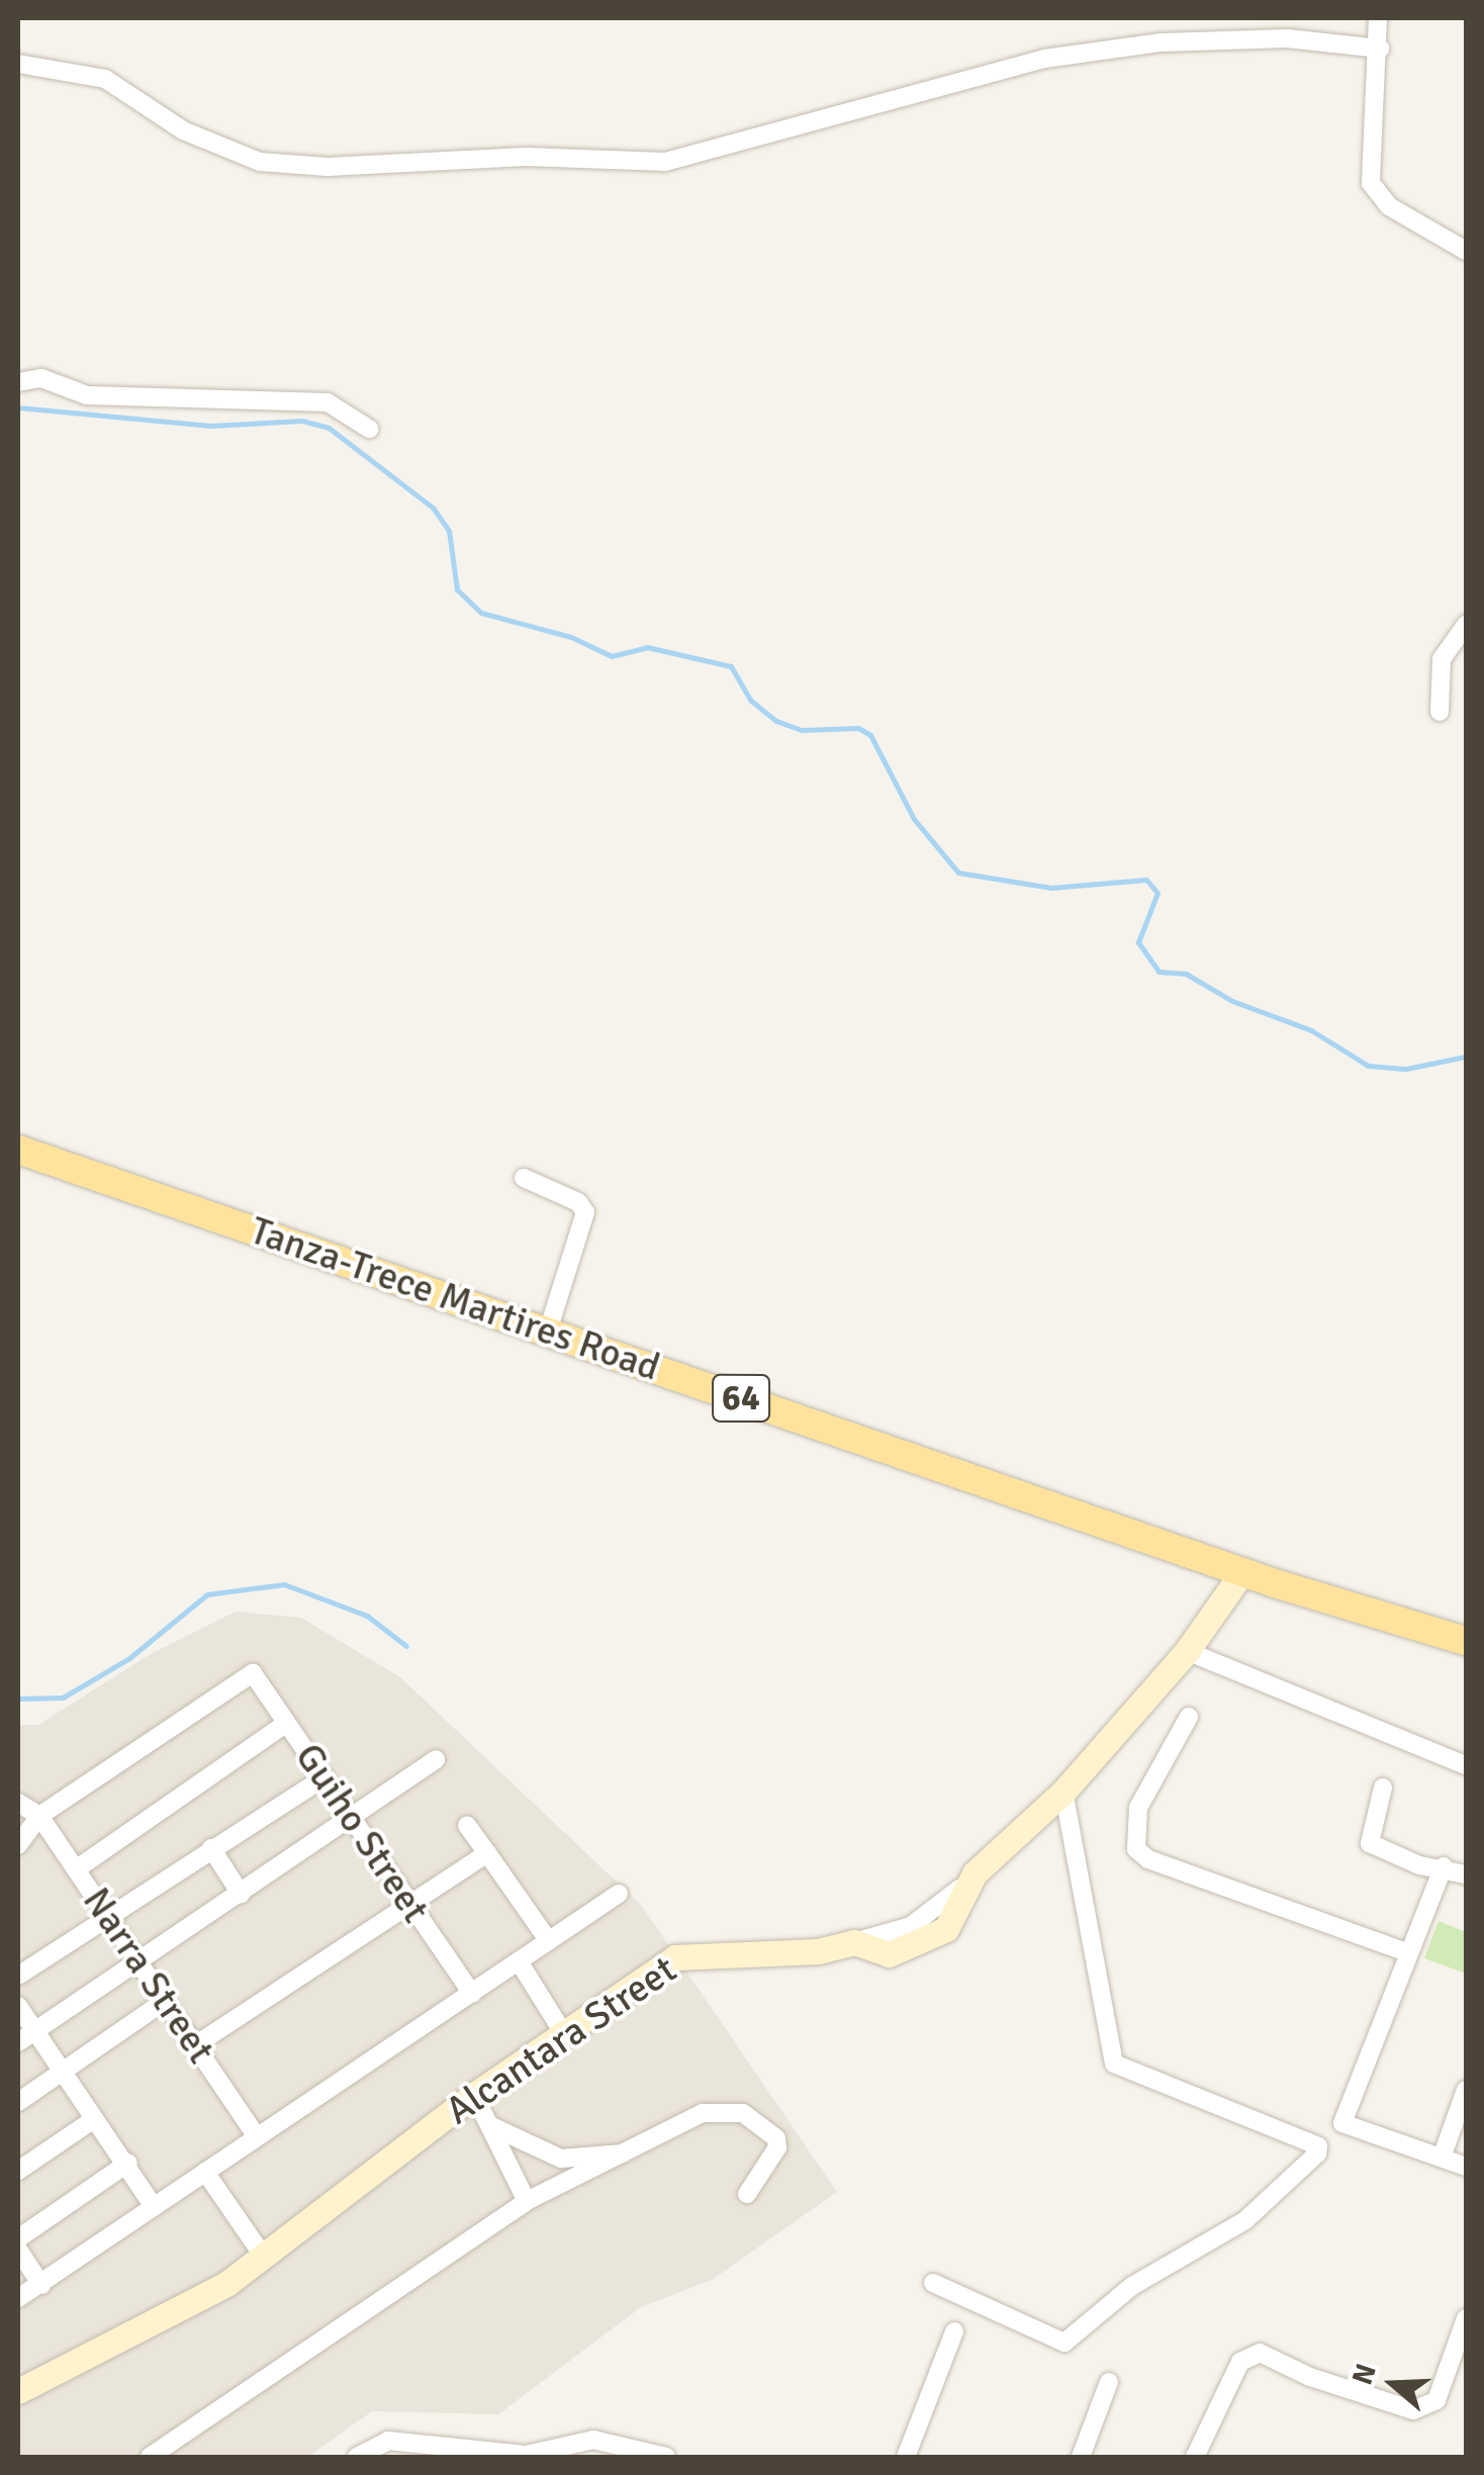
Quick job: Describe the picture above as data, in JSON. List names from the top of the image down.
{
  "streets": {
    "main road": ["Tanza-Trece Martires Road", "64"],
    "street": ["Guiho Street", "Narra Street", "Alcantara Street"]
  },
  "crossings": [
    ["Tanza-Trece Martires Road", "Alcantara Street"],
    ["Guiho Street", "Narra Street"]
  ],
  "north": "left"
}
